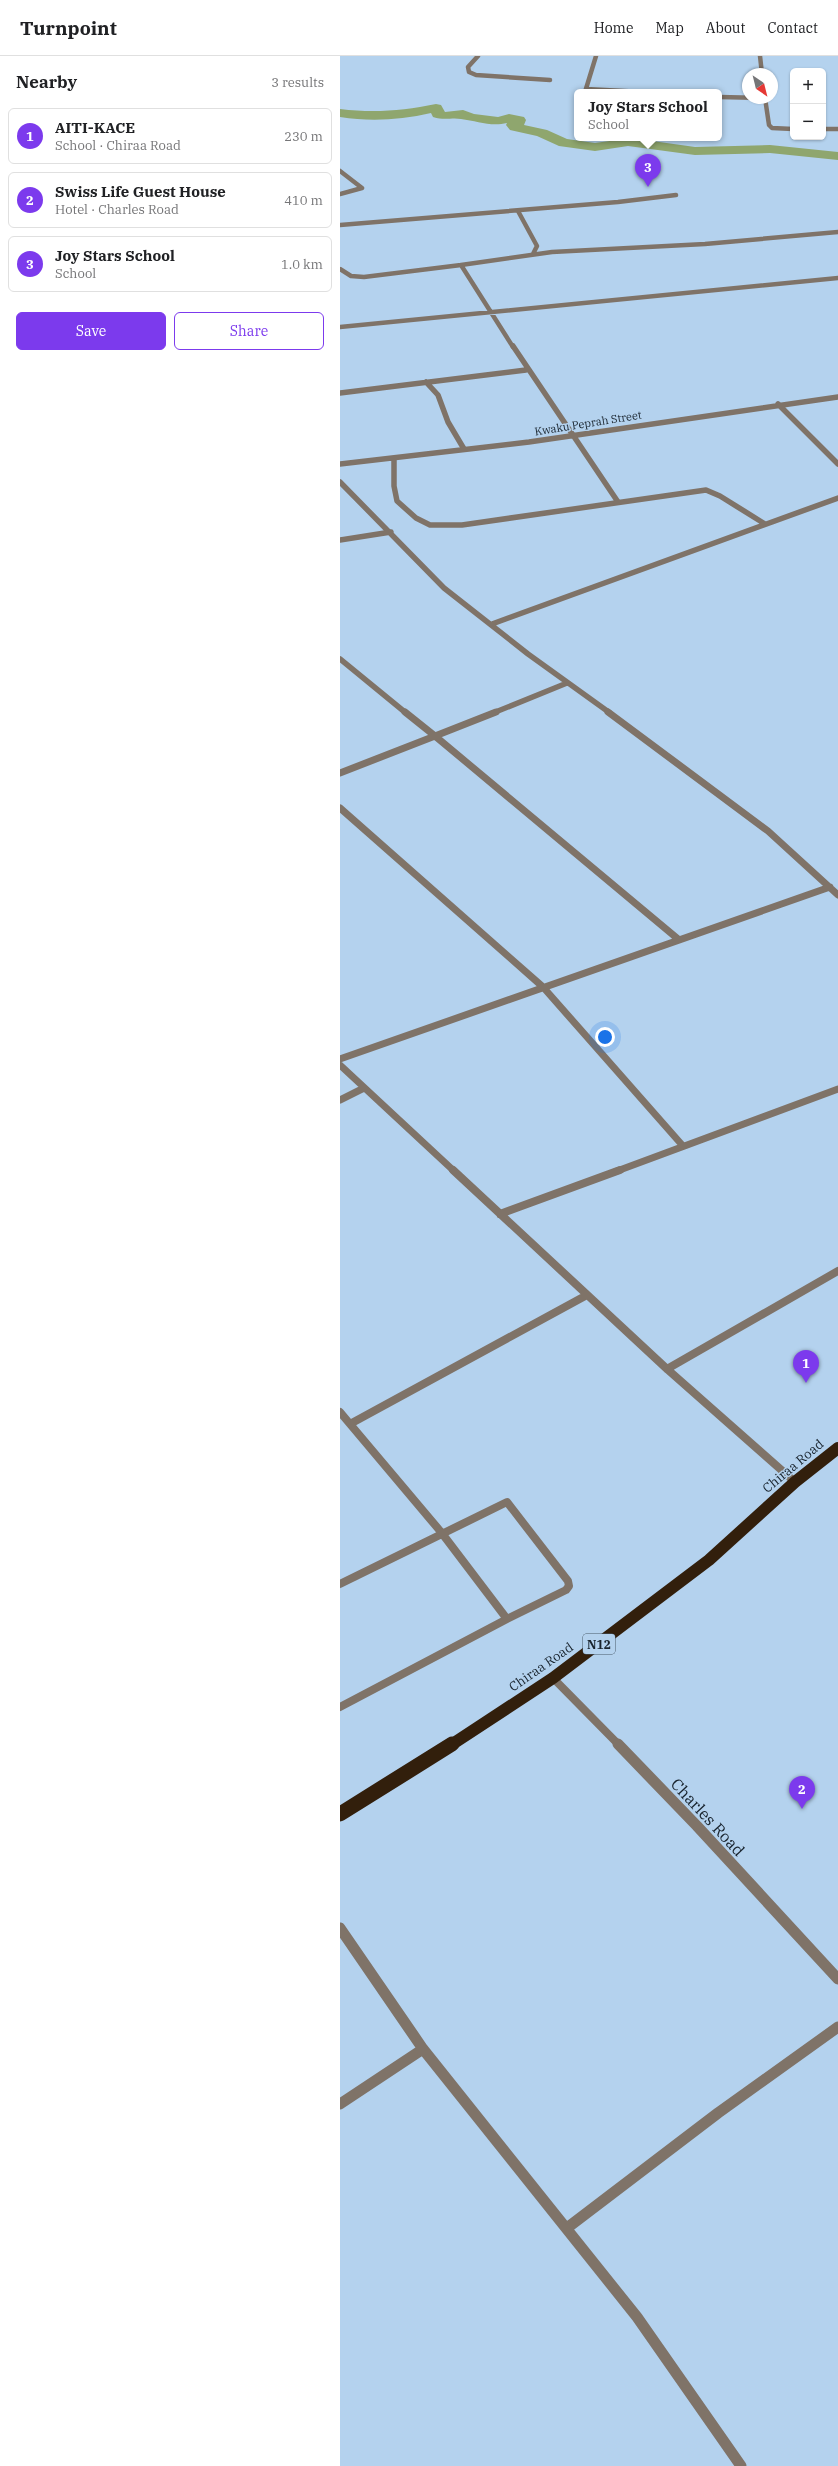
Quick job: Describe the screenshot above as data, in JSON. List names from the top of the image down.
{
  "streets": {
    "highway": ["Chiraa Road", "N12"],
    "street": ["Kwaku Peprah Street", "Charles Road"]
  },
  "crossings": [
    ["Chiraa Road", "Charles Road"]
  ],
  "north": "bottom right",
  "page": {
    "header": "Turnpoint",
    "nav": [
      "Home",
      "Map",
      "About",
      "Contact"
    ],
    "heading": ["Nearby", "3 results"],
    "map_buttons": ["+", "−"],
    "popup": ["Joy Stars School", "School"],
    "list": [
      {
        "mark": "1",
        "name": "AITI-KACE",
        "note": "School · Chiraa Road",
        "value": "230 m"
      },
      {
        "mark": "2",
        "name": "Swiss Life Guest House",
        "note": "Hotel · Charles Road",
        "value": "410 m"
      },
      {
        "mark": "3",
        "name": "Joy Stars School",
        "note": "School",
        "value": "1.0 km"
      }
    ],
    "pins": ["3", "1", "2"],
    "buttons": ["Save", "Share"]
  }
}
